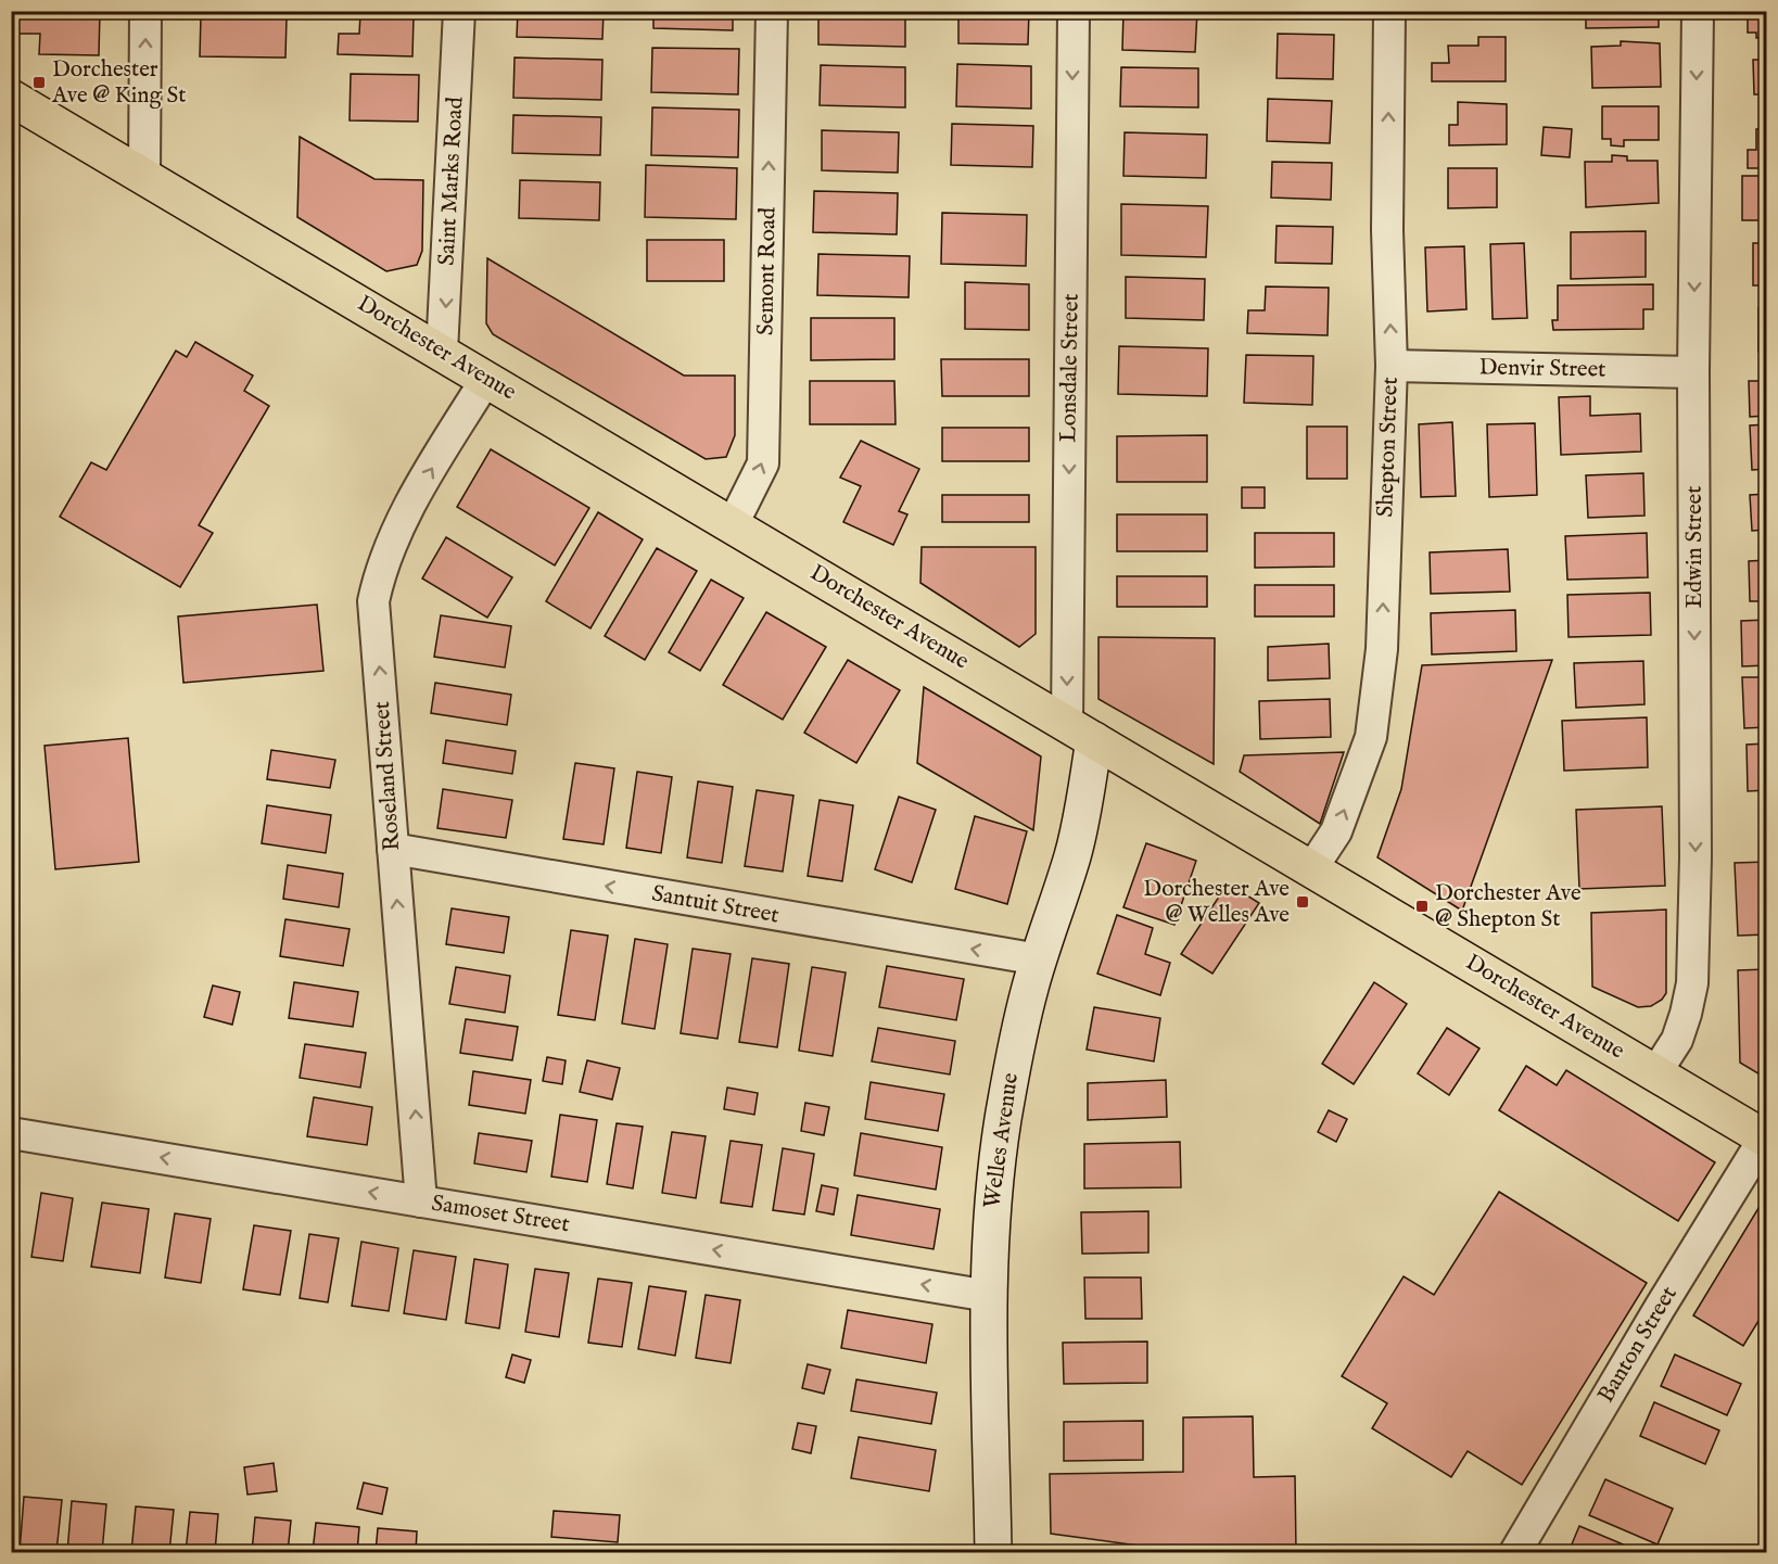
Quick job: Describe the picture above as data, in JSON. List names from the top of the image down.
{
  "streets": {
    "main road": ["Dorchester Avenue"],
    "street": [
      "Saint Marks Road",
      "Semont Road",
      "Lonsdale Street",
      "Denvir Street",
      "Shepton Street",
      "Edwin Street",
      "Roseland Street",
      "Santuit Street",
      "Welles Avenue",
      "Samoset Street",
      "Banton Street"
    ]
  },
  "crossings": [
    ["Saint Marks Road", "Dorchester Avenue"],
    ["Semont Road", "Dorchester Avenue"],
    ["Dorchester Avenue", "Lonsdale Street"],
    ["Dorchester Avenue", "Shepton Street"],
    ["Dorchester Avenue", "Edwin Street"],
    ["Dorchester Avenue", "Roseland Street"],
    ["Dorchester Avenue", "Welles Avenue"],
    ["Dorchester Avenue", "Banton Street"],
    ["Lonsdale Street", "Welles Avenue"],
    ["Denvir Street", "Shepton Street"],
    ["Denvir Street", "Edwin Street"],
    ["Roseland Street", "Santuit Street"],
    ["Roseland Street", "Samoset Street"],
    ["Santuit Street", "Welles Avenue"],
    ["Welles Avenue", "Samoset Street"]
  ],
  "one_way": [
    "Saint Marks Road",
    "Semont Road",
    "Lonsdale Street",
    "Shepton Street",
    "Edwin Street",
    "Roseland Street",
    "Santuit Street",
    "Samoset Street"
  ],
  "places": {
    "transit": ["Dorchester Ave @ King St", "Dorchester Ave @ Welles Ave", "Dorchester Ave @ Shepton St"]
  }
}
